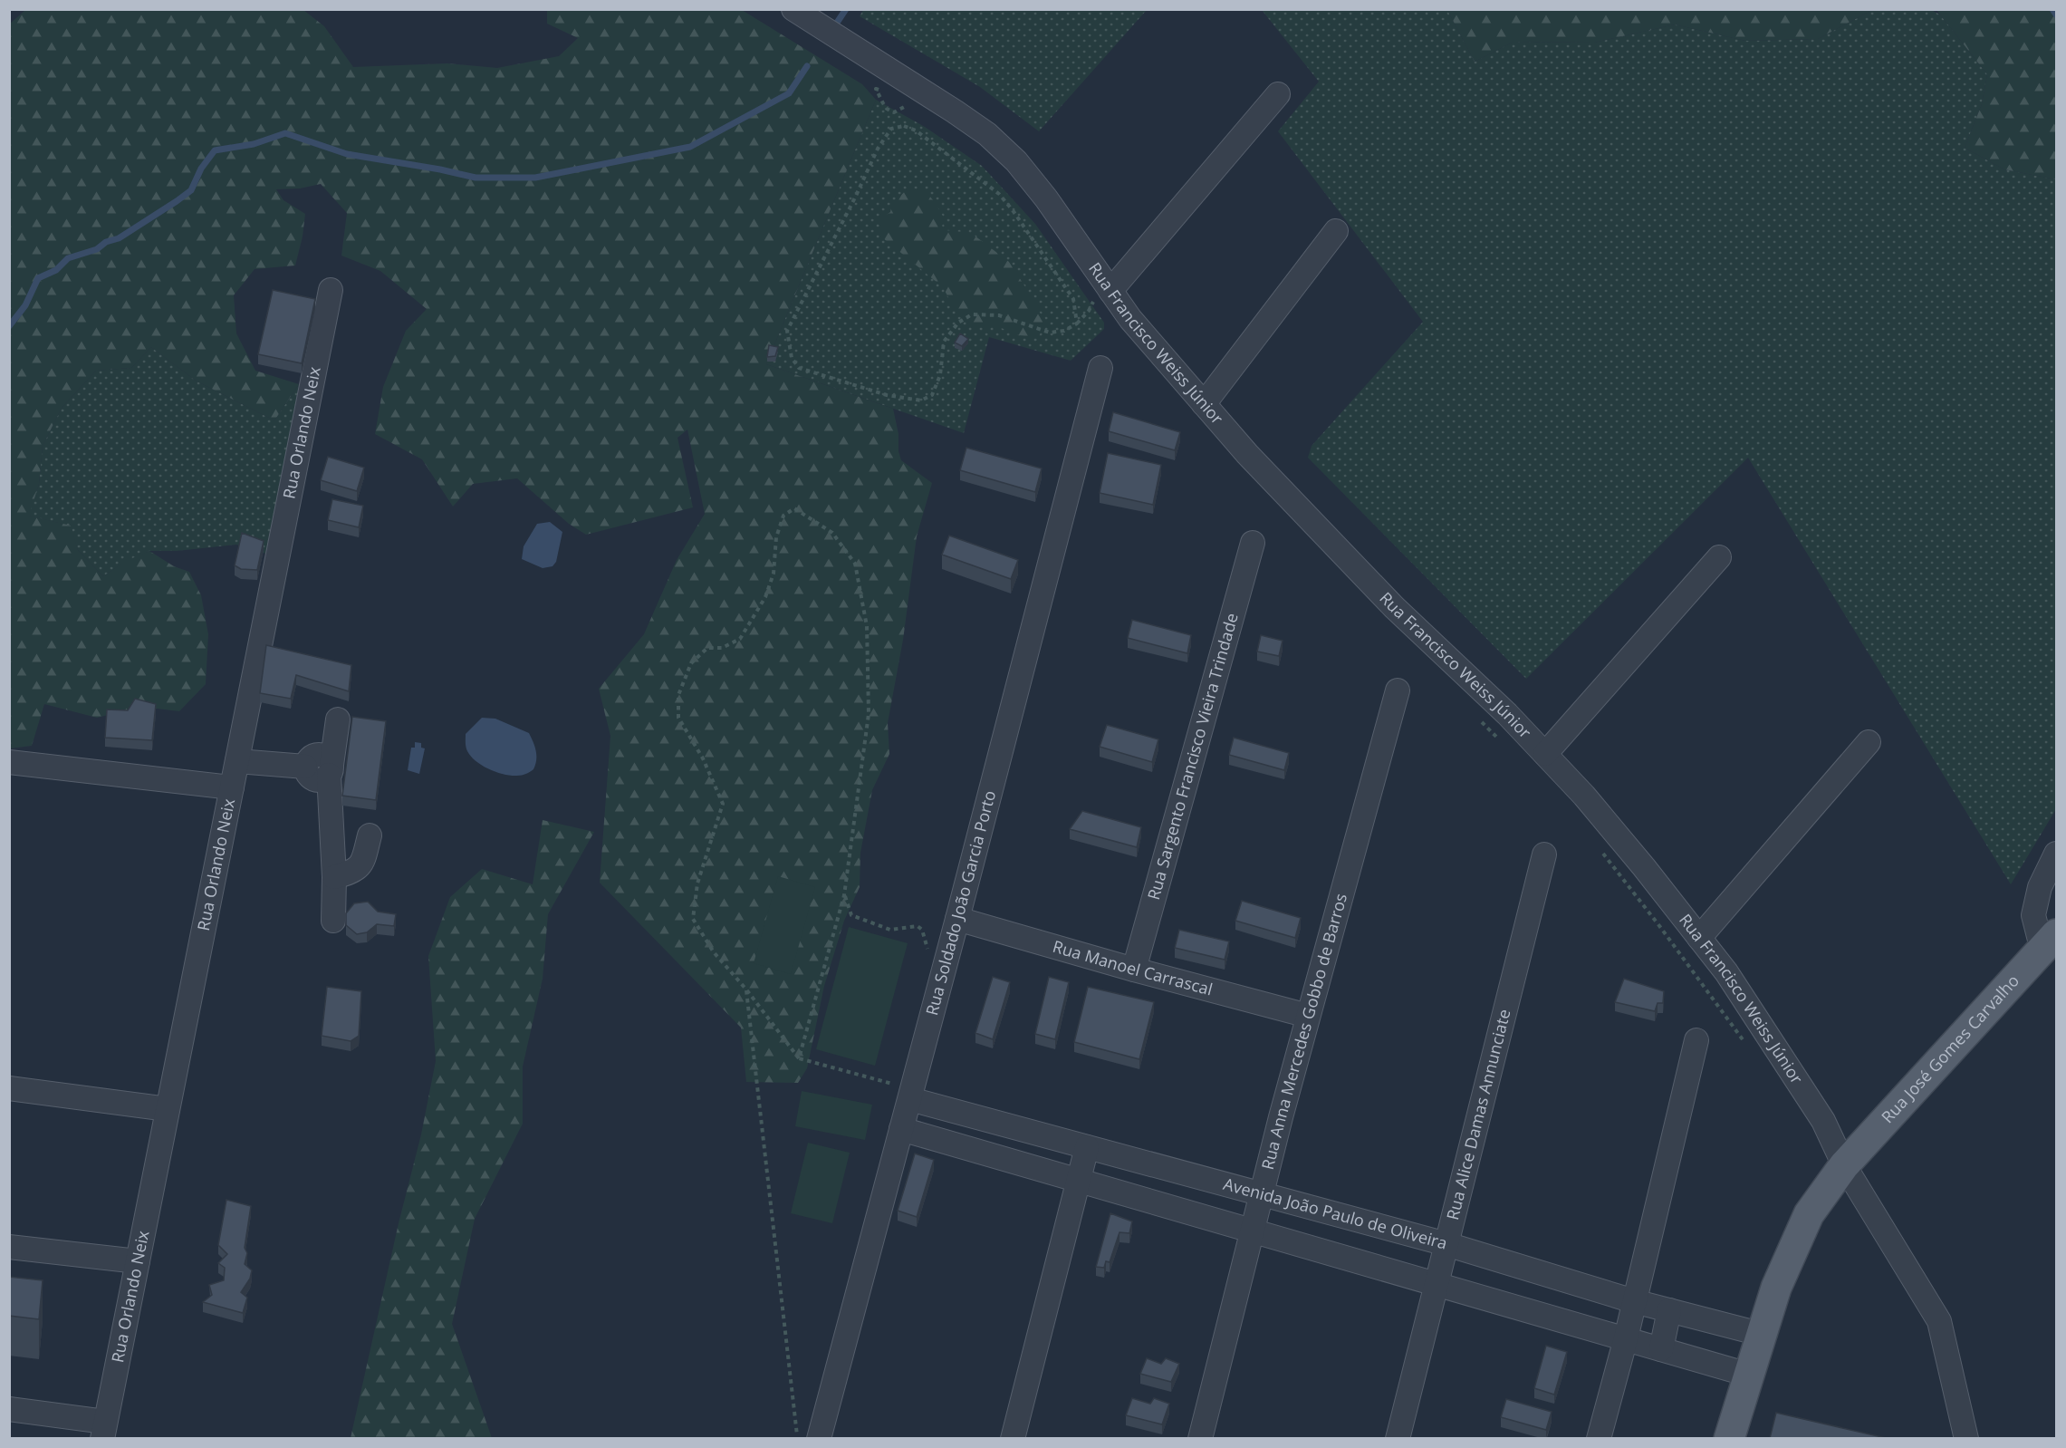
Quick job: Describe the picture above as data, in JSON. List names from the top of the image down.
{
  "streets": {
    "main road": ["Rua José Gomes Carvalho"],
    "street": [
      "Rua Francisco Weiss Júnior",
      "Rua Orlando Neix",
      "Rua Sargento Francisco Vieira Trindade",
      "Rua Soldado João Garcia Porto",
      "Rua Manoel Carrascal",
      "Rua Anna Mercedes Gobbo de Barros",
      "Rua Alice Damas Annunciate",
      "Avenida João Paulo de Oliveira"
    ]
  },
  "crossings": [
    ["Rua Francisco Weiss Júnior", "Rua José Gomes Carvalho"],
    ["Rua Sargento Francisco Vieira Trindade", "Rua Manoel Carrascal"],
    ["Rua Soldado João Garcia Porto", "Rua Manoel Carrascal"],
    ["Rua Soldado João Garcia Porto", "Avenida João Paulo de Oliveira"],
    ["Rua Manoel Carrascal", "Rua Anna Mercedes Gobbo de Barros"],
    ["Rua Anna Mercedes Gobbo de Barros", "Avenida João Paulo de Oliveira"],
    ["Rua José Gomes Carvalho", "Avenida João Paulo de Oliveira"],
    ["Rua Alice Damas Annunciate", "Avenida João Paulo de Oliveira"]
  ]
}
